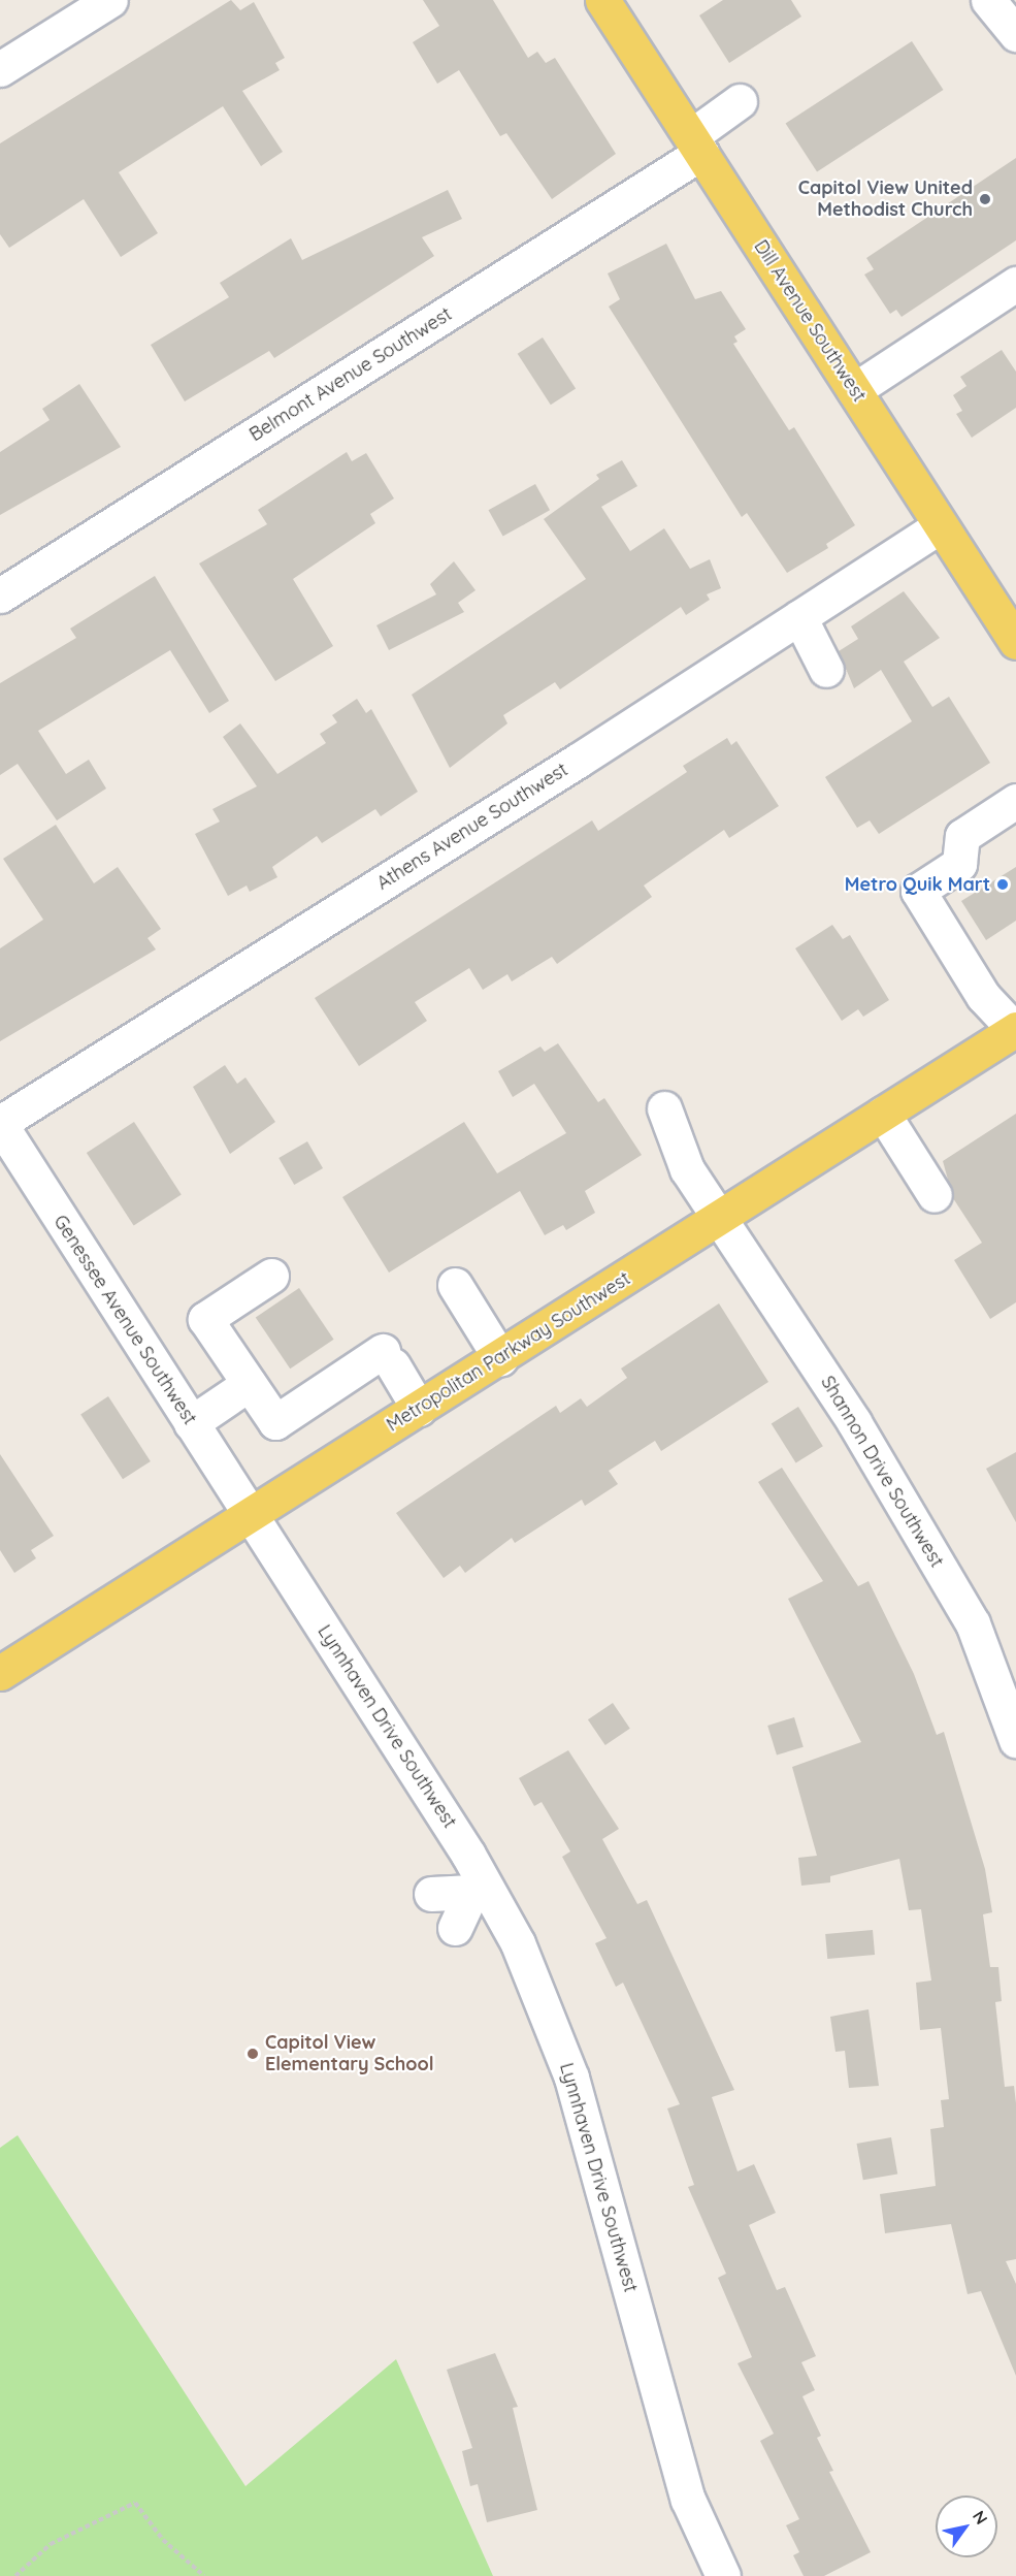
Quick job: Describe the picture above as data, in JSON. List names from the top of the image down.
{
  "streets": {
    "main road": ["Dill Avenue Southwest", "Metropolitan Parkway Southwest"],
    "street": [
      "Belmont Avenue Southwest",
      "Athens Avenue Southwest",
      "Genessee Avenue Southwest",
      "Shannon Drive Southwest",
      "Lynnhaven Drive Southwest"
    ]
  },
  "crossings": [
    ["Dill Avenue Southwest", "Belmont Avenue Southwest"],
    ["Dill Avenue Southwest", "Athens Avenue Southwest"],
    ["Athens Avenue Southwest", "Genessee Avenue Southwest"],
    ["Genessee Avenue Southwest", "Metropolitan Parkway Southwest"],
    ["Genessee Avenue Southwest", "Lynnhaven Drive Southwest"],
    ["Metropolitan Parkway Southwest", "Shannon Drive Southwest"],
    ["Metropolitan Parkway Southwest", "Lynnhaven Drive Southwest"]
  ],
  "places": ["Capitol View United Methodist Church", "Metro Quik Mart", "Capitol View Elementary School"],
  "north": "top right"
}
